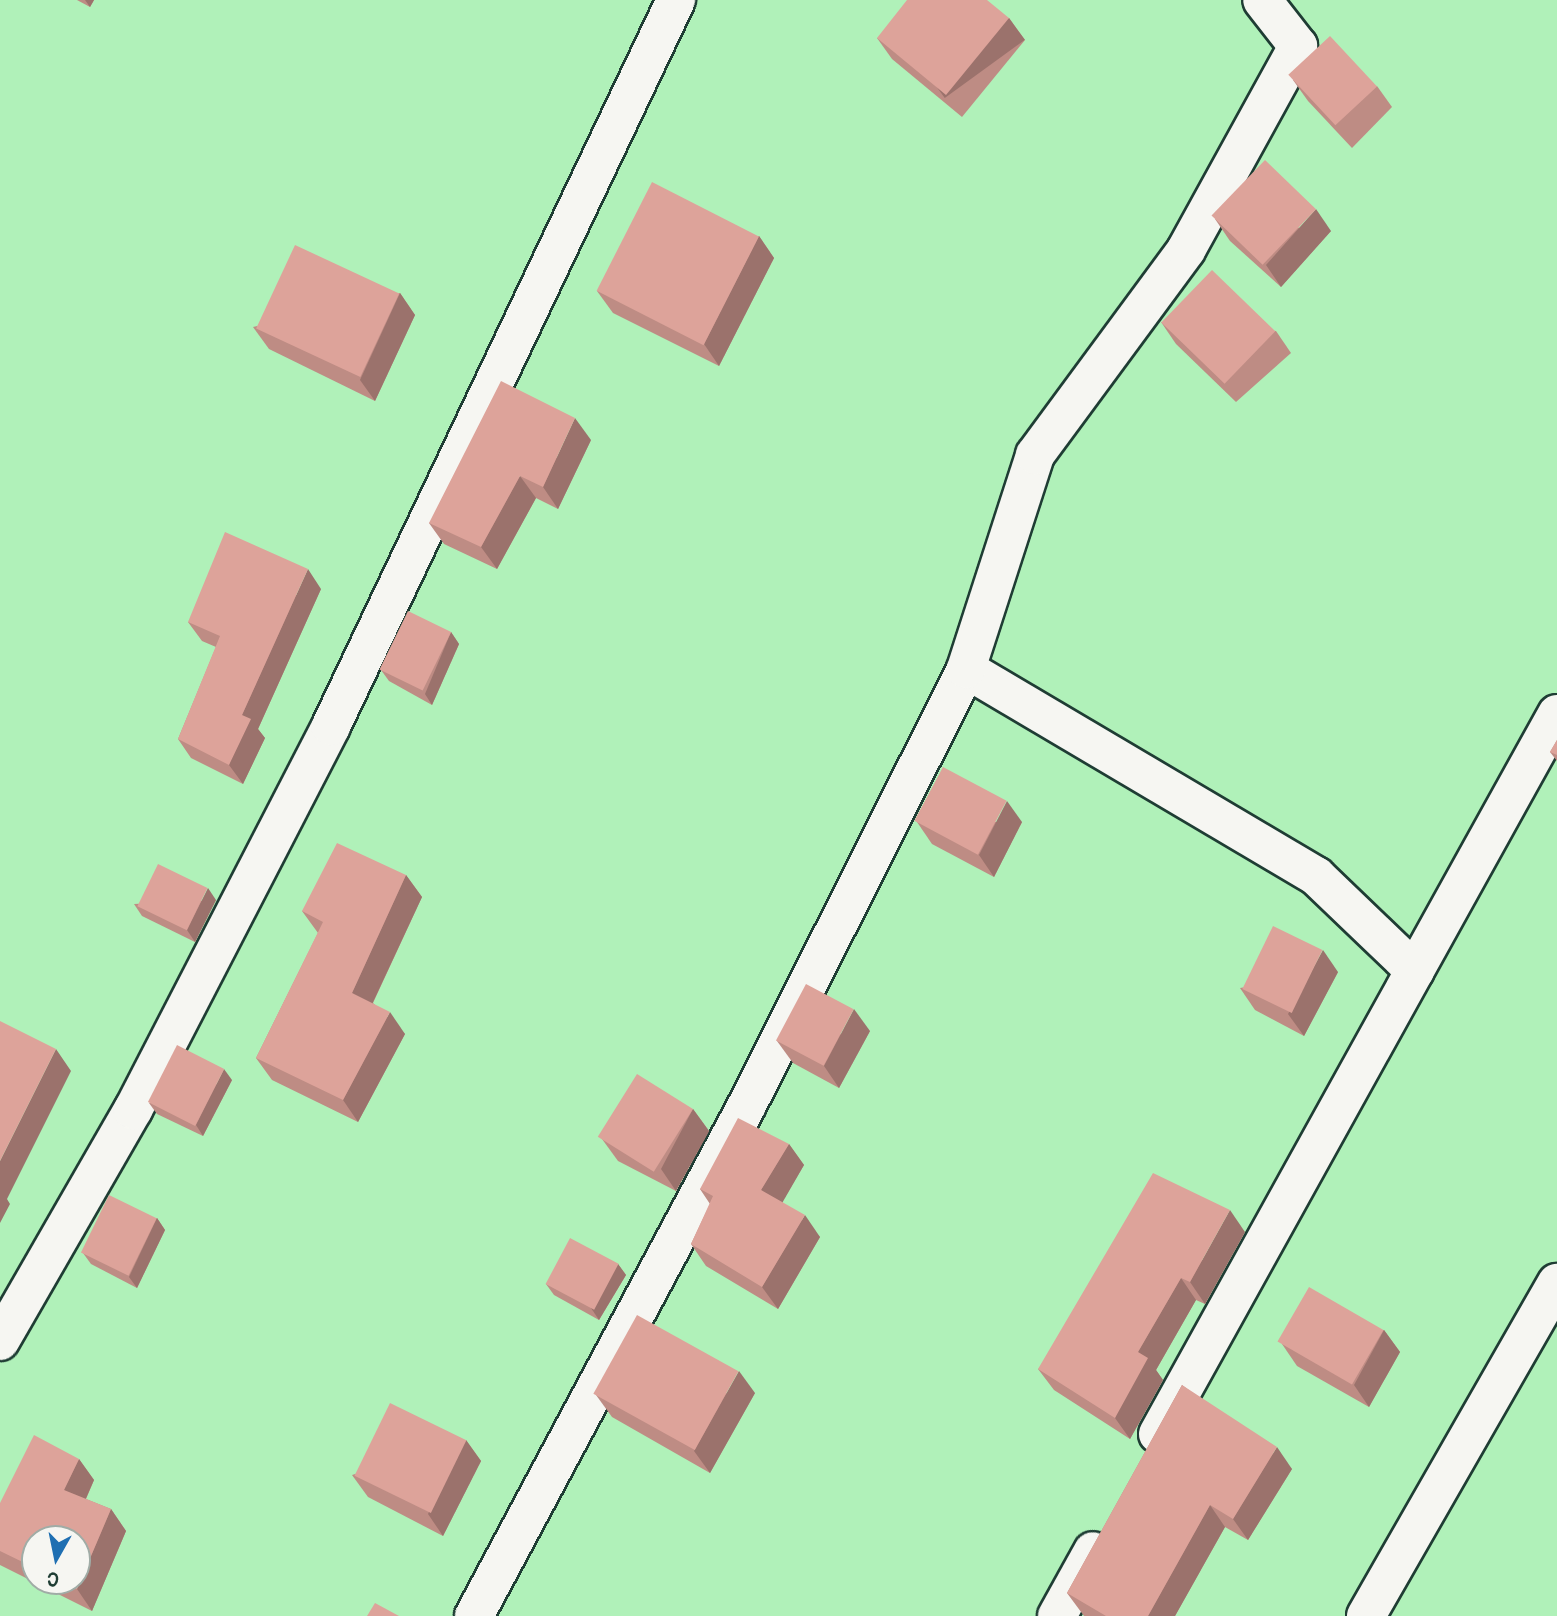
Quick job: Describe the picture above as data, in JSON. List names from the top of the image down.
{
  "north": "bottom"
}
